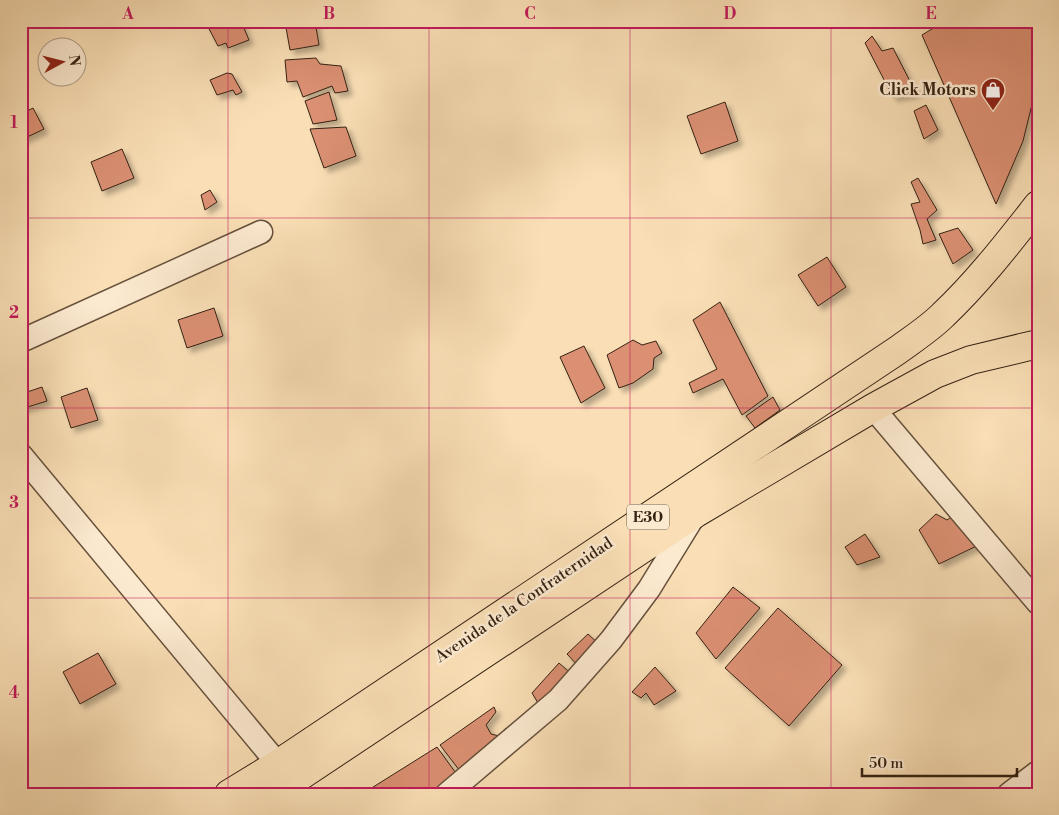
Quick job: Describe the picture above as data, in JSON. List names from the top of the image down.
{
  "streets": {
    "highway": ["E30", "Avenida de la Confraternidad"]
  },
  "places": {
    "shop": ["Click Motors"]
  },
  "scale_bar": "50 m",
  "north": "right",
  "grid": {
    "columns": [
      "A",
      "B",
      "C",
      "D",
      "E"
    ],
    "rows": [
      "1",
      "2",
      "3",
      "4"
    ]
  }
}
